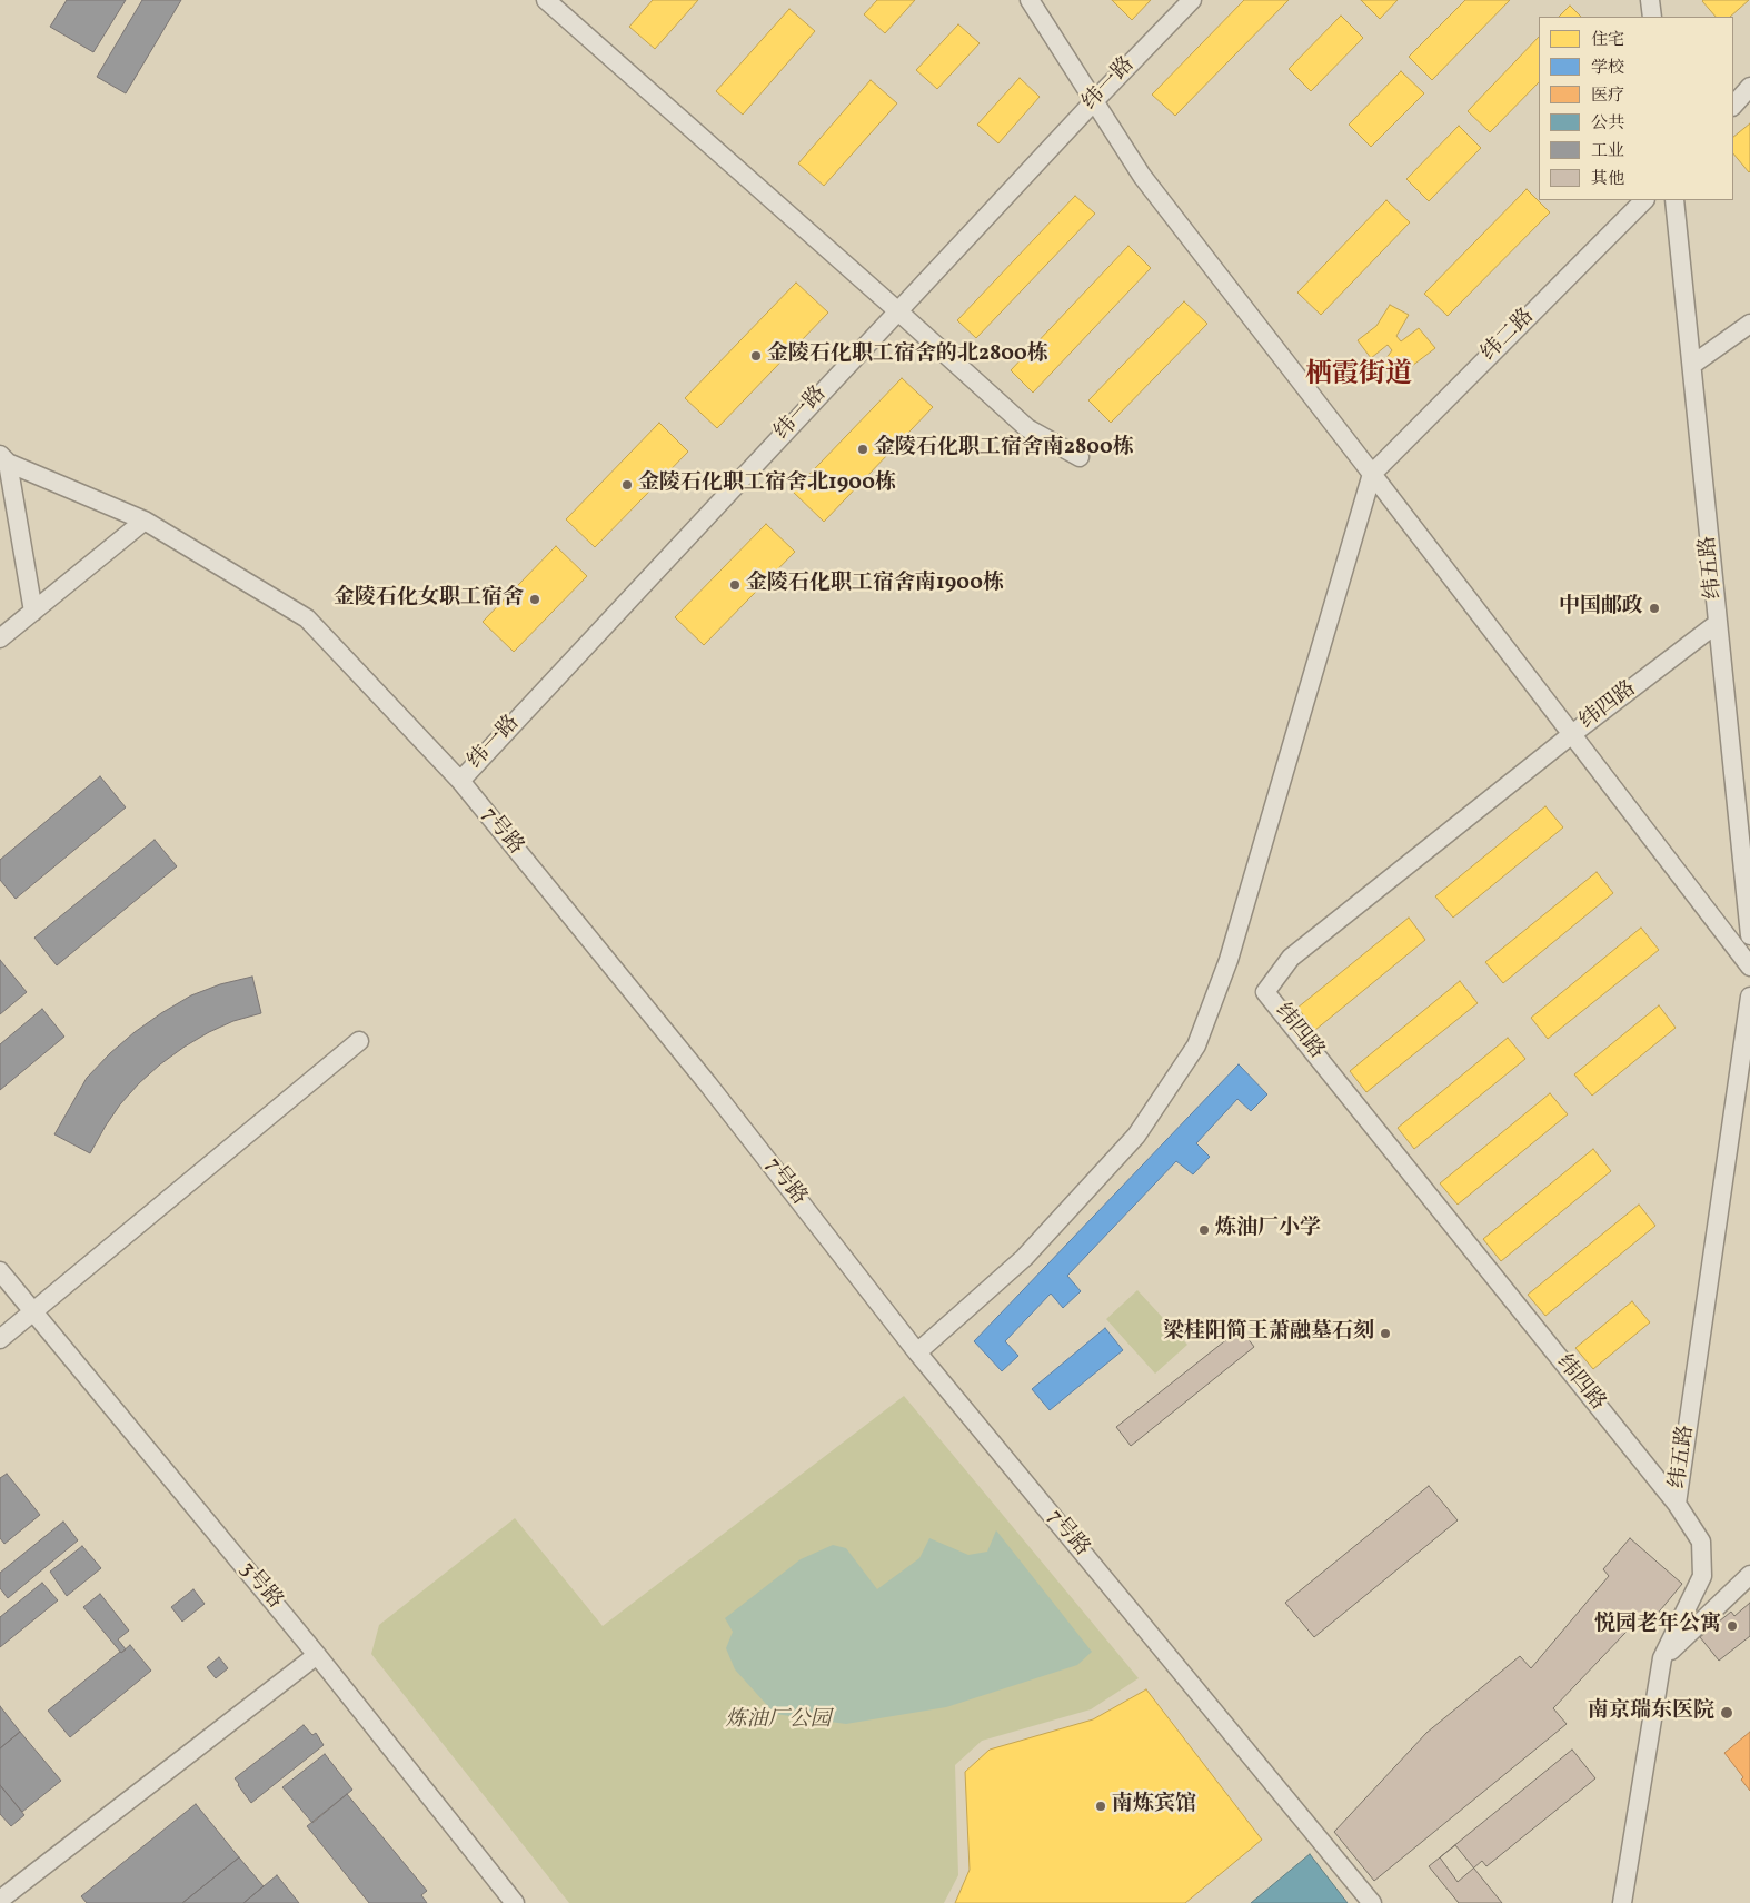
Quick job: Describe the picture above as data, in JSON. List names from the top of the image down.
{
  "streets": {
    "street": [
      "纬一路",
      "纬二路",
      "纬五路",
      "纬四路",
      "7号路",
      "3号路"
    ]
  },
  "crossings": [
    ["纬一路", "7号路"],
    ["纬五路", "纬四路"]
  ],
  "districts": ["栖霞街道"],
  "parks": ["炼油厂公园"],
  "places": [
    "金陵石化职工宿舍的北2800栋",
    "金陵石化职工宿舍南2800栋",
    "金陵石化职工宿舍北1900栋",
    "金陵石化职工宿舍南1900栋",
    "金陵石化女职工宿舍",
    "中国邮政",
    "炼油厂小学",
    "梁桂阳简王萧融墓石刻",
    "悦园老年公寓",
    "南京瑞东医院",
    "南炼宾馆"
  ],
  "legend": [
    "住宅",
    "学校",
    "医疗",
    "公共",
    "工业",
    "其他"
  ]
}
